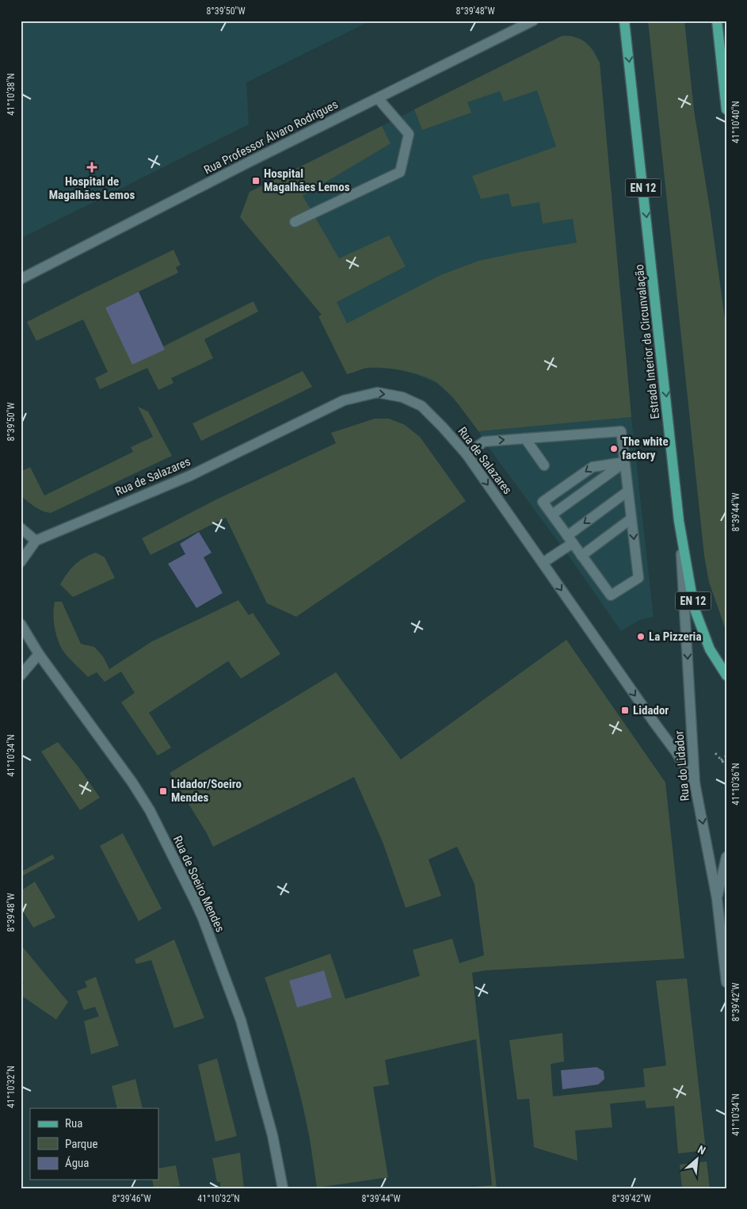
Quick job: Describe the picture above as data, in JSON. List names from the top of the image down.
{
  "streets": {
    "main road": ["EN 12", "Estrada Interior da Circunvalação"],
    "street": [
      "Rua Professor Álvaro Rodrigues",
      "Rua de Salazares",
      "Rua do Lidador",
      "Rua de Soeiro Mendes"
    ]
  },
  "crossings": [
    ["Estrada Interior da Circunvalação", "Rua do Lidador"],
    ["Rua de Salazares", "Rua do Lidador"]
  ],
  "one_way": ["Estrada Interior da Circunvalação", "Rua do Lidador"],
  "places": {
    "health": ["Hospital de Magalhães Lemos"],
    "transit": ["Hospital Magalhães Lemos", "Lidador", "Lidador/Soeiro Mendes"],
    "other": ["The white factory", "La Pizzeria"]
  },
  "legend": ["Rua", "Parque", "Água"],
  "north": "top right",
  "coordinates": [
    "8°39'50\"W",
    "8°39'48\"W",
    "41°10'38\"N",
    "41°10'40\"N",
    "8°39'44\"W",
    "41°10'34\"N",
    "41°10'36\"N",
    "8°39'42\"W",
    "41°10'32\"N",
    "8°39'46\"W"
  ]
}
